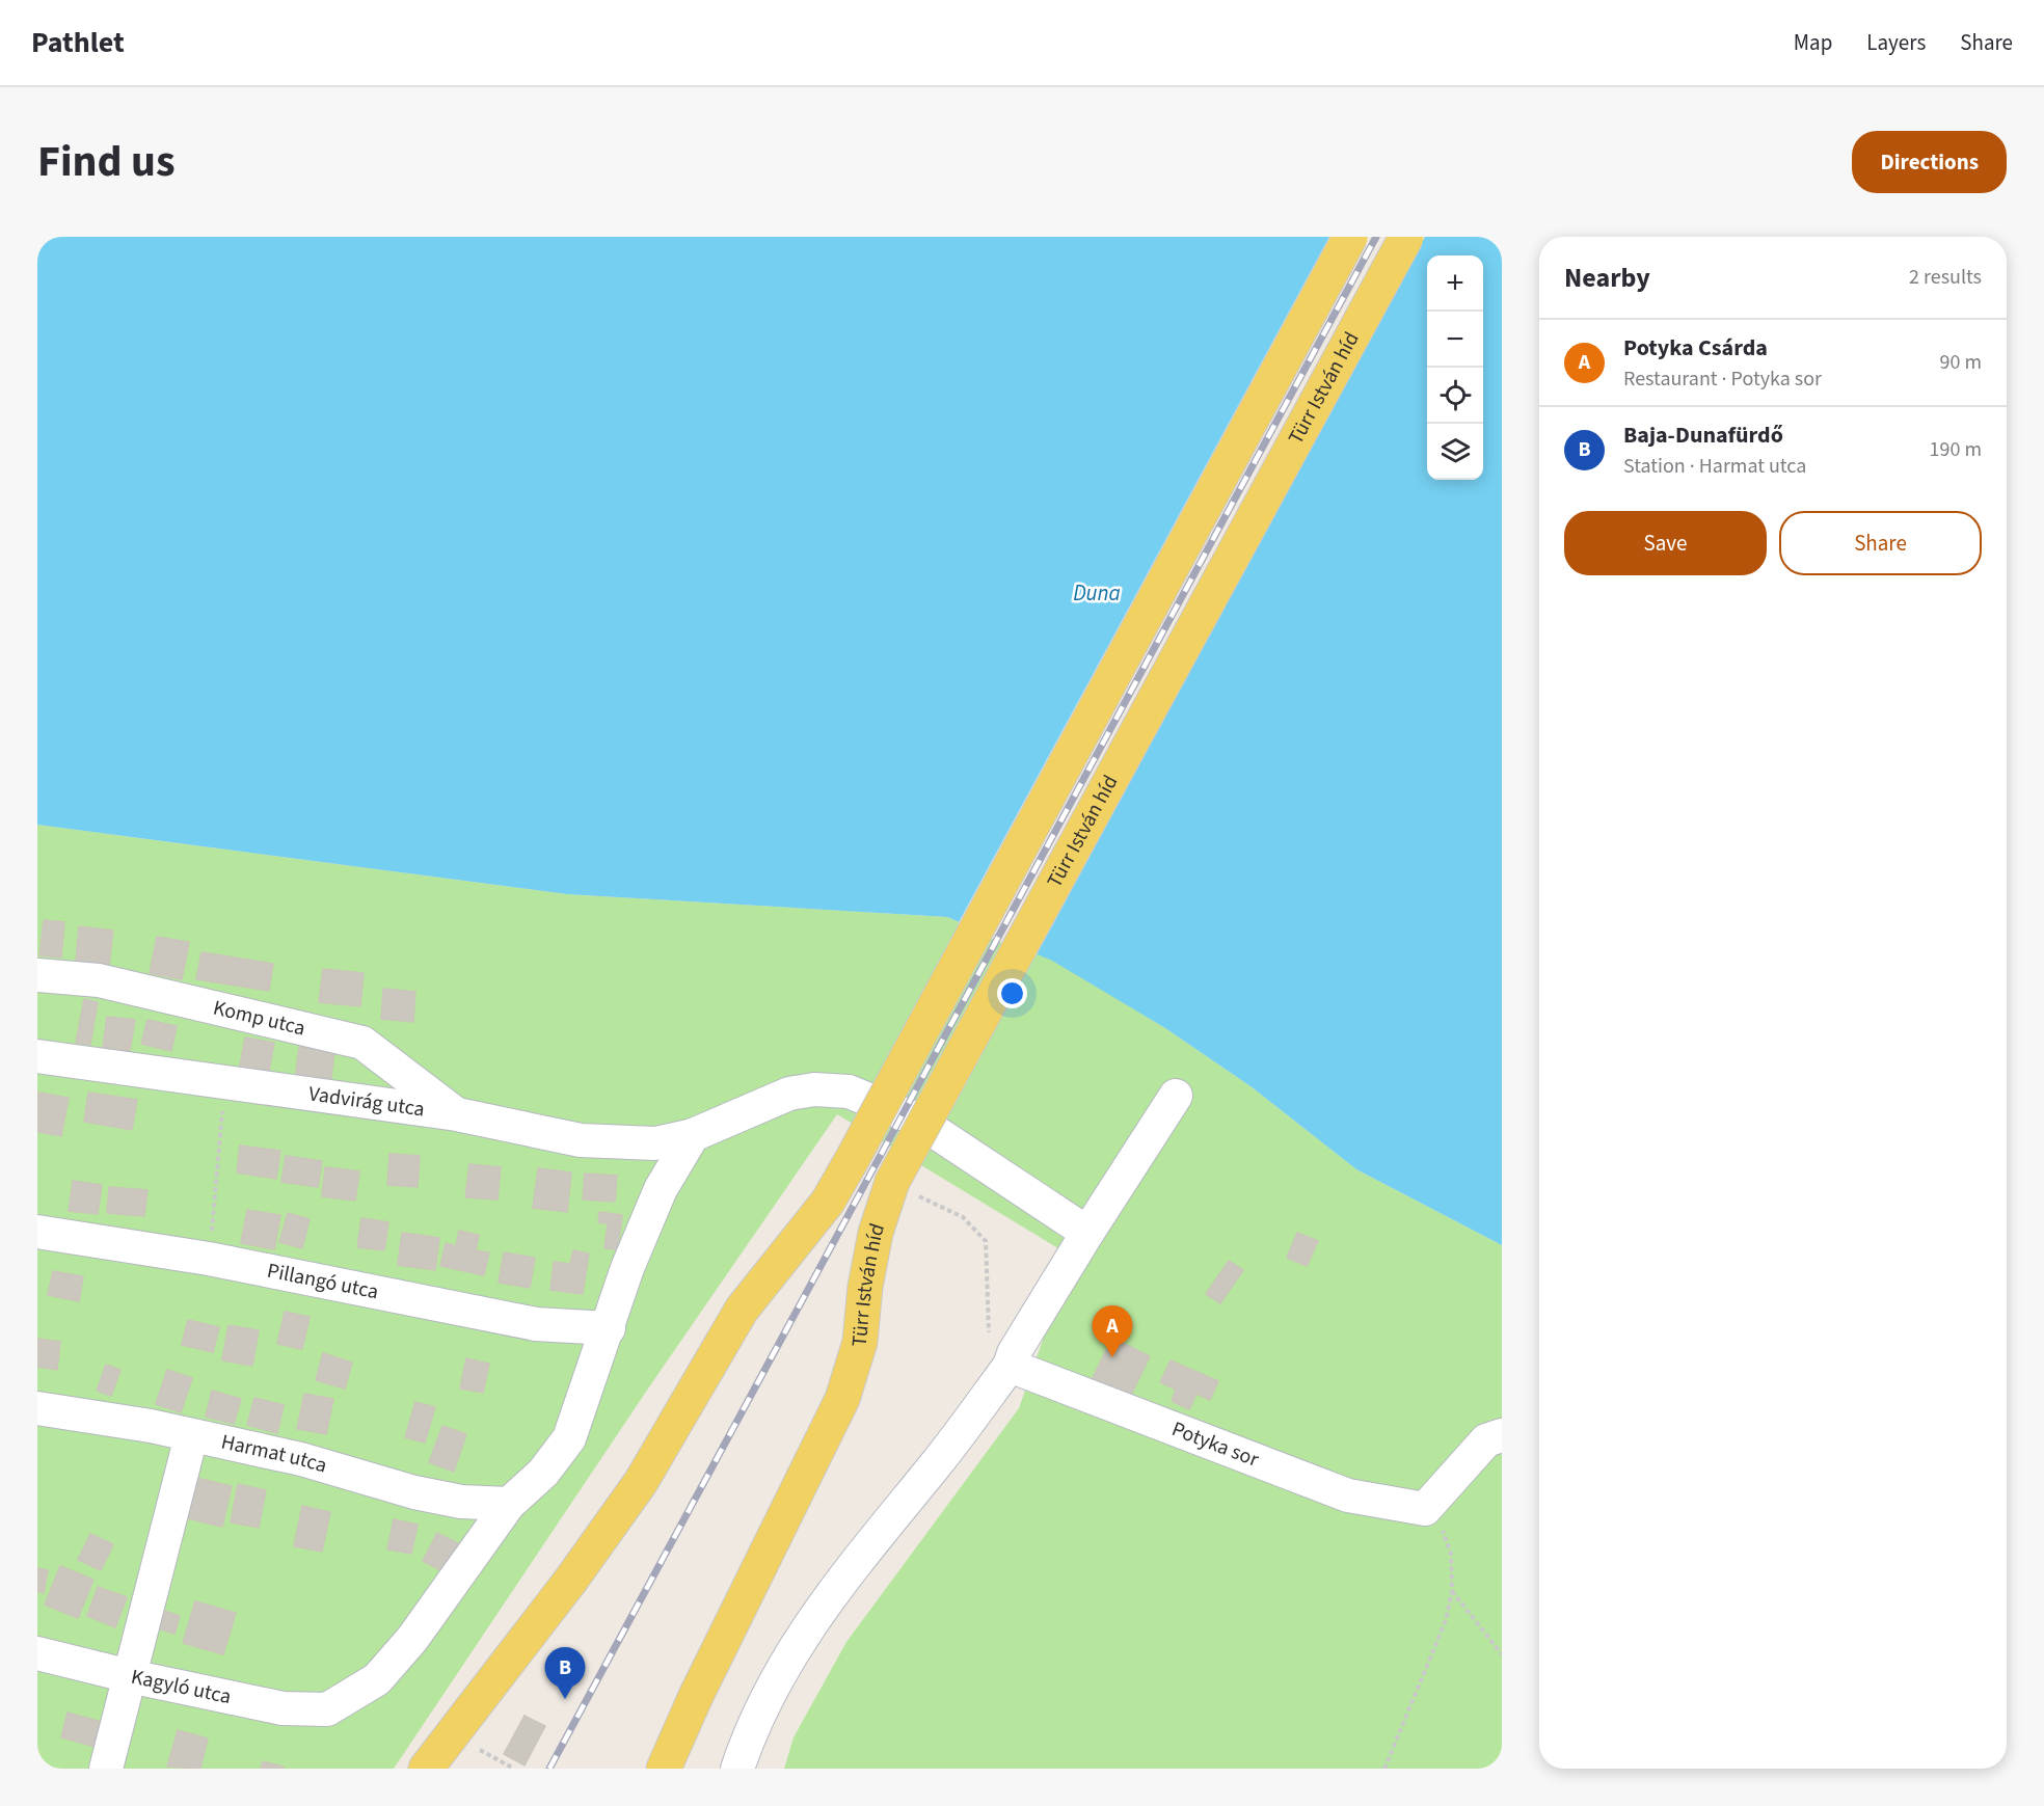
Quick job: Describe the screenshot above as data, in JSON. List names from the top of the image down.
{
  "streets": {
    "main road": ["Türr István híd"],
    "street": [
      "Komp utca",
      "Vadvirág utca",
      "Pillangó utca",
      "Potyka sor",
      "Harmat utca",
      "Kagyló utca"
    ]
  },
  "crossings": [
    ["Komp utca", "Vadvirág utca"],
    ["Harmat utca", "Kagyló utca"]
  ],
  "water": ["Duna"],
  "page": {
    "header": "Pathlet",
    "nav": ["Map", "Layers", "Share"],
    "title": "Find us",
    "buttons": [
      "Directions",
      ["Save", "Share"]
    ],
    "heading": ["Nearby", "2 results"],
    "map_buttons": ["+", "−"],
    "list": [
      {
        "mark": "A",
        "name": "Potyka Csárda",
        "note": "Restaurant · Potyka sor",
        "value": "90 m"
      },
      {
        "mark": "B",
        "name": "Baja-Dunafürdő",
        "note": "Station · Harmat utca",
        "value": "190 m"
      }
    ],
    "pins": ["A", "B"]
  }
}
